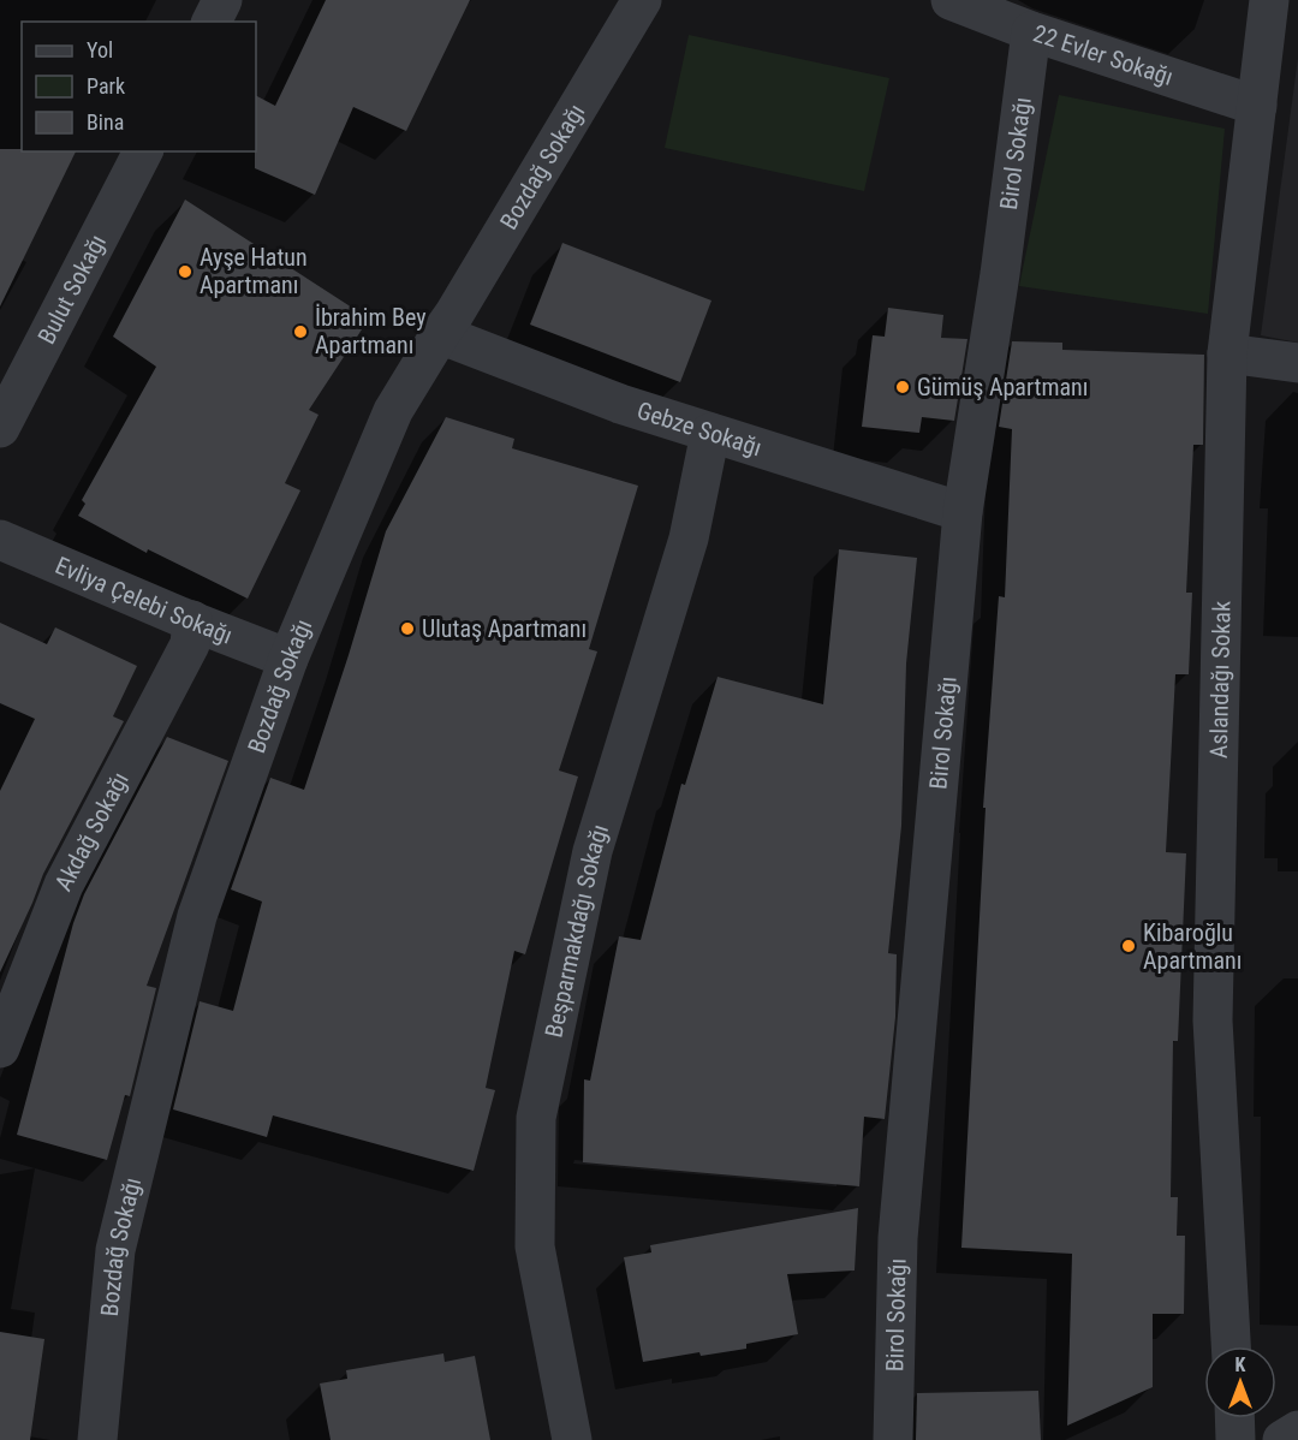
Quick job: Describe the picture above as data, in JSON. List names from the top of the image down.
{
  "streets": {
    "street": [
      "22 Evler Sokağı",
      "Birol Sokağı",
      "Bozdağ Sokağı",
      "Bulut Sokağı",
      "Gebze Sokağı",
      "Evliya Çelebi Sokağı",
      "Aslandağı Sokak",
      "Akdağ Sokağı",
      "Beşparmakdağı Sokağı"
    ]
  },
  "crossings": [
    ["22 Evler Sokağı", "Birol Sokağı"],
    ["22 Evler Sokağı", "Aslandağı Sokak"],
    ["Birol Sokağı", "Gebze Sokağı"],
    ["Bozdağ Sokağı", "Gebze Sokağı"],
    ["Bozdağ Sokağı", "Evliya Çelebi Sokağı"],
    ["Gebze Sokağı", "Beşparmakdağı Sokağı"],
    ["Evliya Çelebi Sokağı", "Akdağ Sokağı"]
  ],
  "places": [
    "Ayşe Hatun Apartmanı",
    "İbrahim Bey Apartmanı",
    "Gümüş Apartmanı",
    "Ulutaş Apartmanı",
    "Kibaroğlu Apartmanı"
  ],
  "legend": ["Yol", "Park", "Bina"],
  "north": "top"
}
